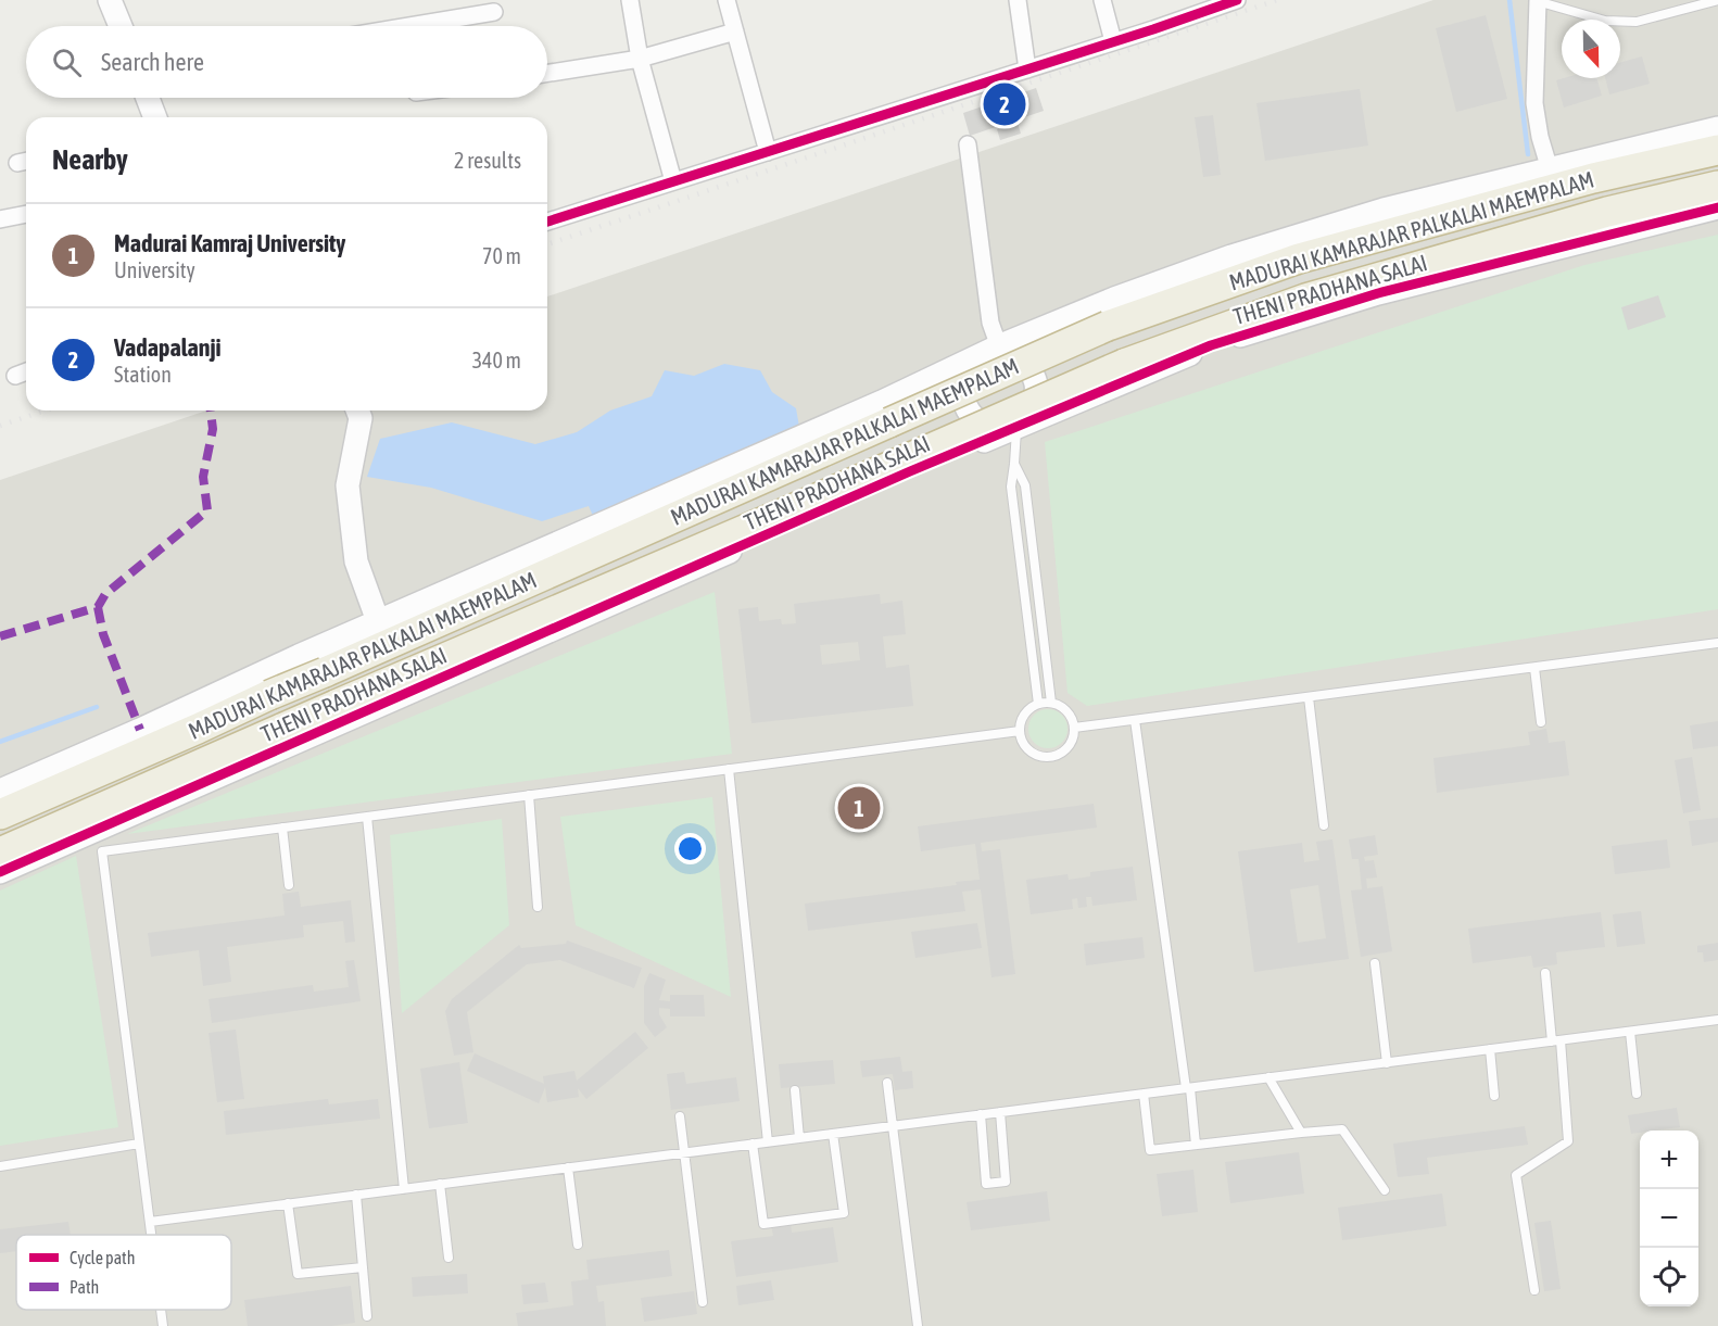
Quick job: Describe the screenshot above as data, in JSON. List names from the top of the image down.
{
  "streets": {
    "highway": ["MADURAI KAMARAJAR PALKALAI MAEMPALAM"],
    "street": ["THENI PRADHANA SALAI"]
  },
  "legend": ["Cycle path", "Path"],
  "north": "bottom",
  "page": {
    "search": "Search here",
    "pins": ["2", "1"],
    "heading": ["Nearby", "2 results"],
    "list": [
      {
        "mark": "1",
        "name": "Madurai Kamraj University",
        "note": "University",
        "value": "70 m"
      },
      {
        "mark": "2",
        "name": "Vadapalanji",
        "note": "Station",
        "value": "340 m"
      }
    ],
    "map_buttons": ["+", "−"]
  }
}
